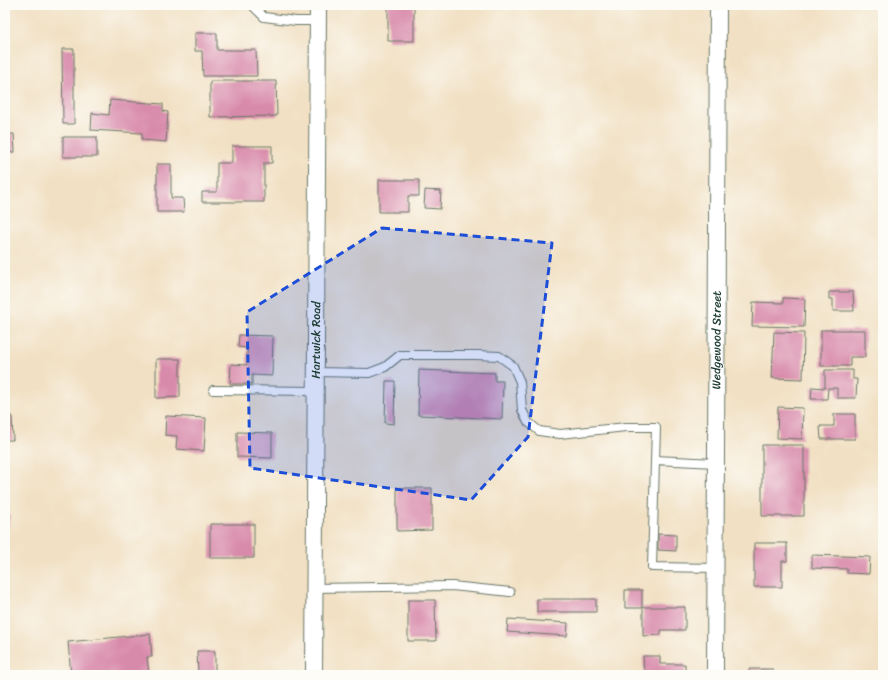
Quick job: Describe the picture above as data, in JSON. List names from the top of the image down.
{
  "streets": {
    "street": ["Hartwick Road", "Wedgewood Street"]
  }
}
